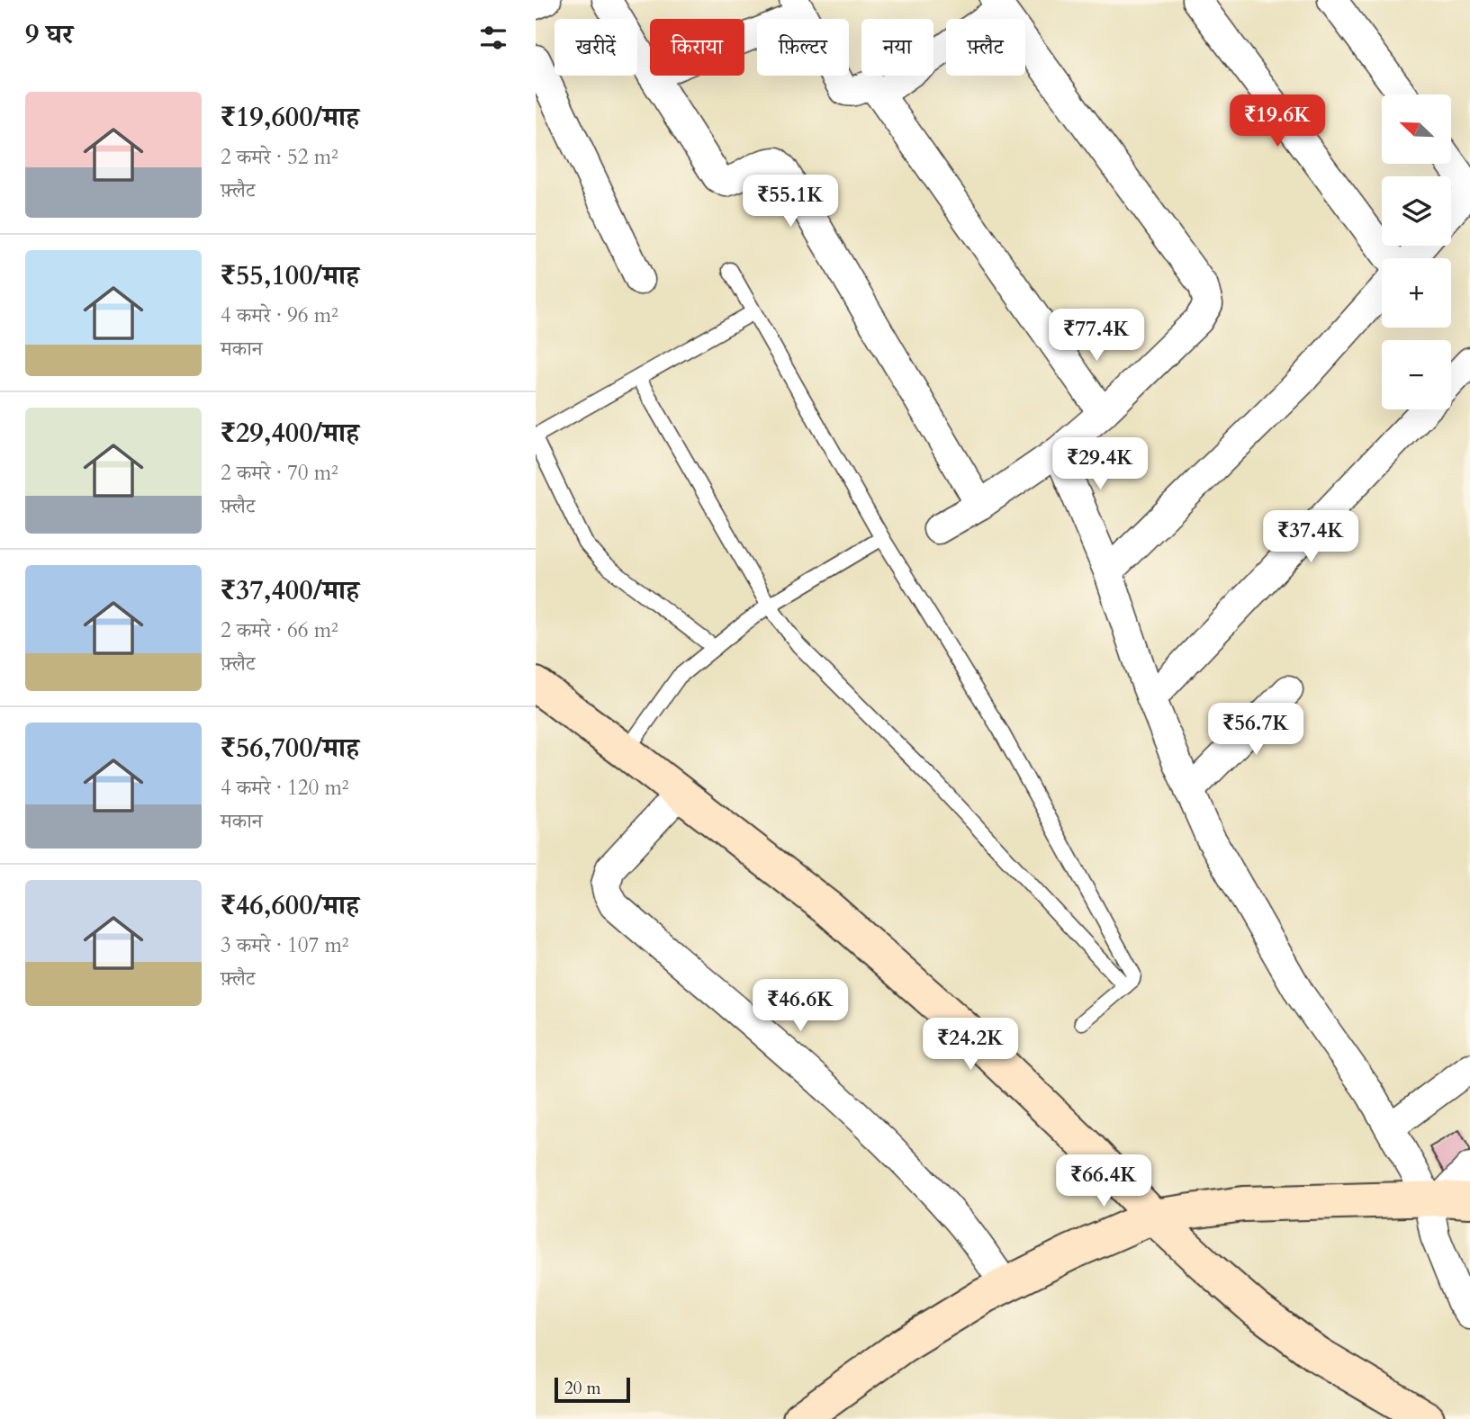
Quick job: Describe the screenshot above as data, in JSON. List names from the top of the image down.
{
  "scale_bar": "20 m",
  "north": "top left",
  "page": {
    "heading": "9 घर",
    "chip": [
      "खरीदें",
      "किराया",
      "फ़िल्टर",
      "नया",
      "फ़्लैट"
    ],
    "list": [
      {
        "name": "₹19,600/माह",
        "note": "2 कमरे · 52 m² · फ़्लैट"
      },
      {
        "name": "₹55,100/माह",
        "note": "4 कमरे · 96 m² · मकान"
      },
      {
        "name": "₹29,400/माह",
        "note": "2 कमरे · 70 m² · फ़्लैट"
      },
      {
        "name": "₹37,400/माह",
        "note": "2 कमरे · 66 m² · फ़्लैट"
      },
      {
        "name": "₹56,700/माह",
        "note": "4 कमरे · 120 m² · मकान"
      },
      {
        "name": "₹46,600/माह",
        "note": "3 कमरे · 107 m² · फ़्लैट"
      }
    ],
    "map_buttons": ["+", "−"],
    "price": [
      "₹19.6K",
      "₹55.1K",
      "₹77.4K",
      "₹29.4K",
      "₹37.4K",
      "₹56.7K",
      "₹46.6K",
      "₹24.2K",
      "₹66.4K"
    ],
    "scale": "20 m"
  }
}
